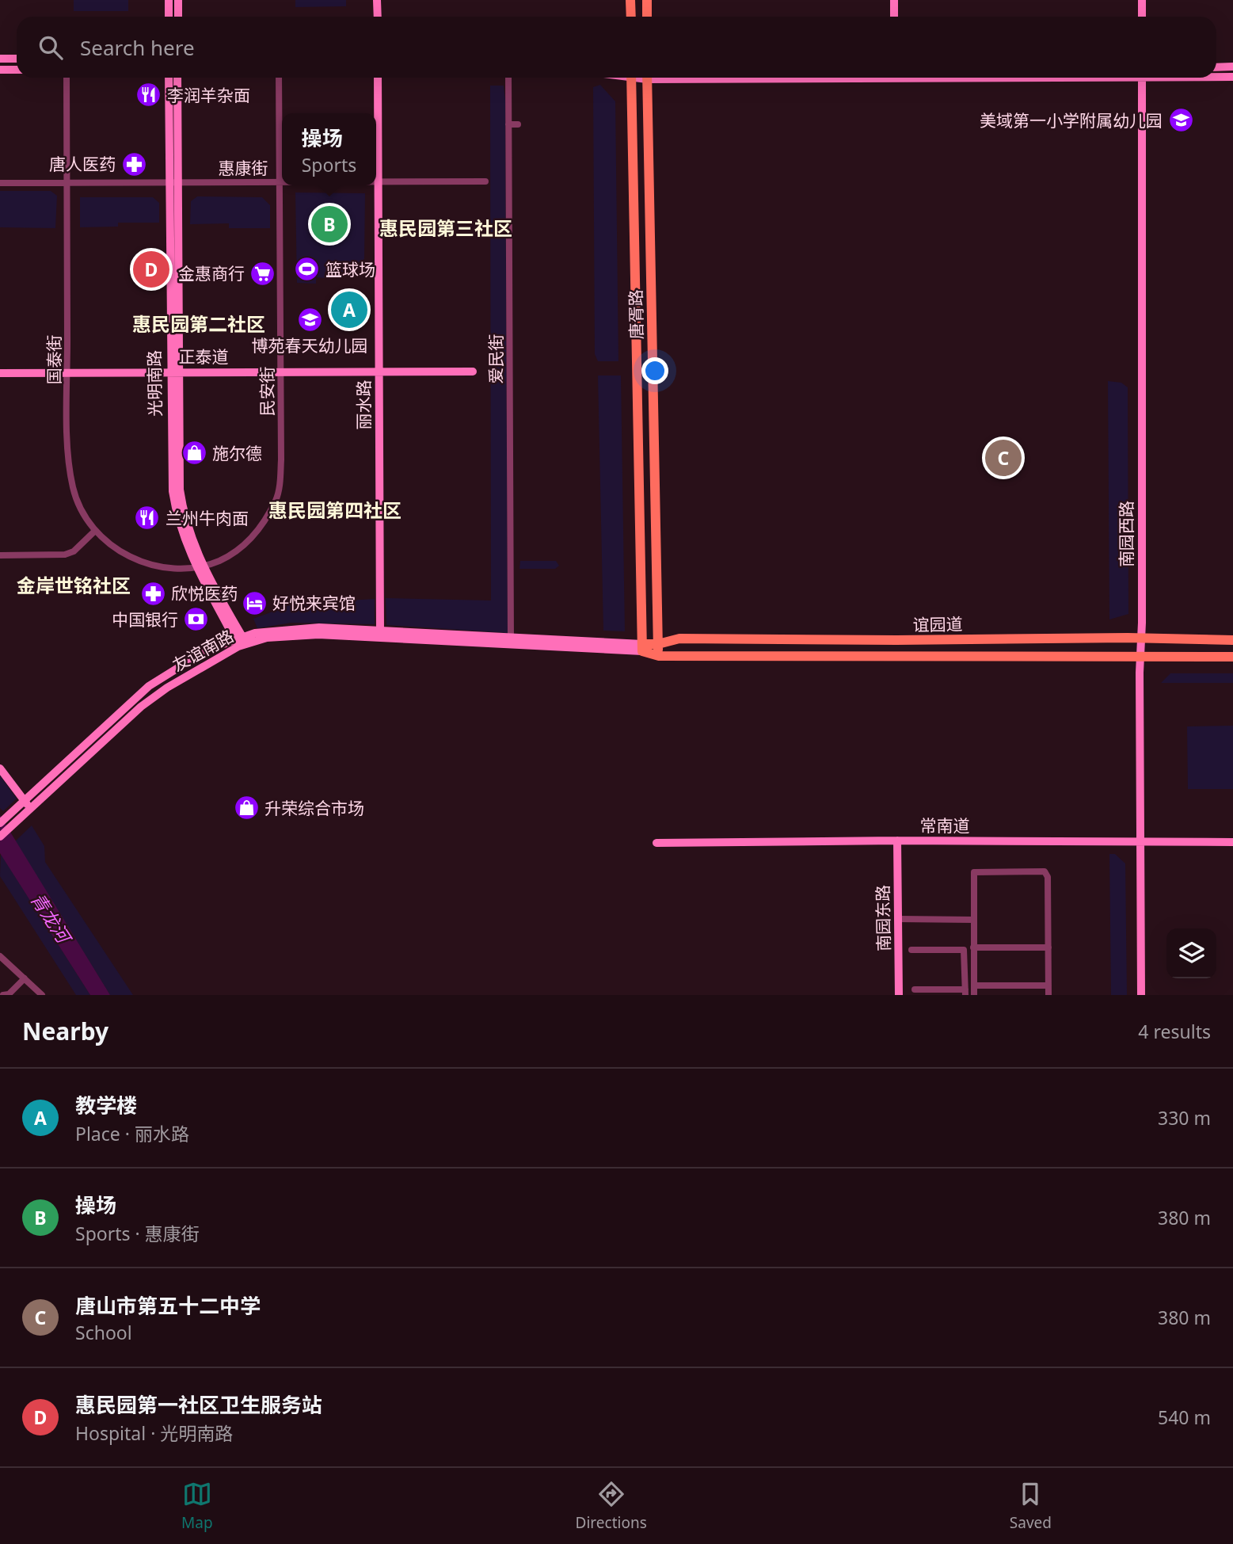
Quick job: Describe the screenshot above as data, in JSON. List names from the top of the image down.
{
  "streets": {
    "main road": ["唐胥路", "谊园道"],
    "street": [
      "惠康街",
      "正泰道",
      "爱民街",
      "国泰街",
      "光明南路",
      "民安街",
      "丽水路",
      "南园西路",
      "友谊南路",
      "常南道",
      "南园东路"
    ]
  },
  "crossings": [
    ["惠康街", "国泰街"],
    ["惠康街", "光明南路"],
    ["惠康街", "民安街"],
    ["惠康街", "丽水路"],
    ["唐胥路", "谊园道"],
    ["唐胥路", "友谊南路"],
    ["正泰道", "国泰街"],
    ["正泰道", "光明南路"],
    ["正泰道", "民安街"],
    ["正泰道", "丽水路"],
    ["爱民街", "友谊南路"],
    ["国泰街", "光明南路"],
    ["国泰街", "民安街"],
    ["光明南路", "民安街"],
    ["光明南路", "友谊南路"],
    ["丽水路", "友谊南路"],
    ["南园西路", "谊园道"],
    ["南园西路", "常南道"],
    ["谊园道", "友谊南路"],
    ["常南道", "南园东路"]
  ],
  "districts": [
    "惠民园第三社区",
    "惠民园第二社区",
    "惠民园第四社区",
    "金岸世铭社区"
  ],
  "water": ["青龙河"],
  "places": {
    "restaurant": ["李润羊杂面", "兰州牛肉面"],
    "school or university": ["美域第一小学附属幼儿园", "博苑春天幼儿园"],
    "pharmacy": ["唐人医药", "欣悦医药"],
    "sports": ["篮球场"],
    "supermarket": ["金惠商行"],
    "shop": ["施尔德", "升荣综合市场"],
    "hotel": ["好悦来宾馆"],
    "bank": ["中国银行"]
  },
  "page": {
    "search": "Search here",
    "popup": ["操场", "Sports"],
    "pins": [
      "B",
      "D",
      "A",
      "C"
    ],
    "heading": ["Nearby", "4 results"],
    "list": [
      {
        "mark": "A",
        "name": "教学楼",
        "note": "Place · 丽水路",
        "value": "330 m"
      },
      {
        "mark": "B",
        "name": "操场",
        "note": "Sports · 惠康街",
        "value": "380 m"
      },
      {
        "mark": "C",
        "name": "唐山市第五十二中学",
        "note": "School",
        "value": "380 m"
      },
      {
        "mark": "D",
        "name": "惠民园第一社区卫生服务站",
        "note": "Hospital · 光明南路",
        "value": "540 m"
      }
    ],
    "nav": ["Map", "Directions", "Saved"]
  }
}
